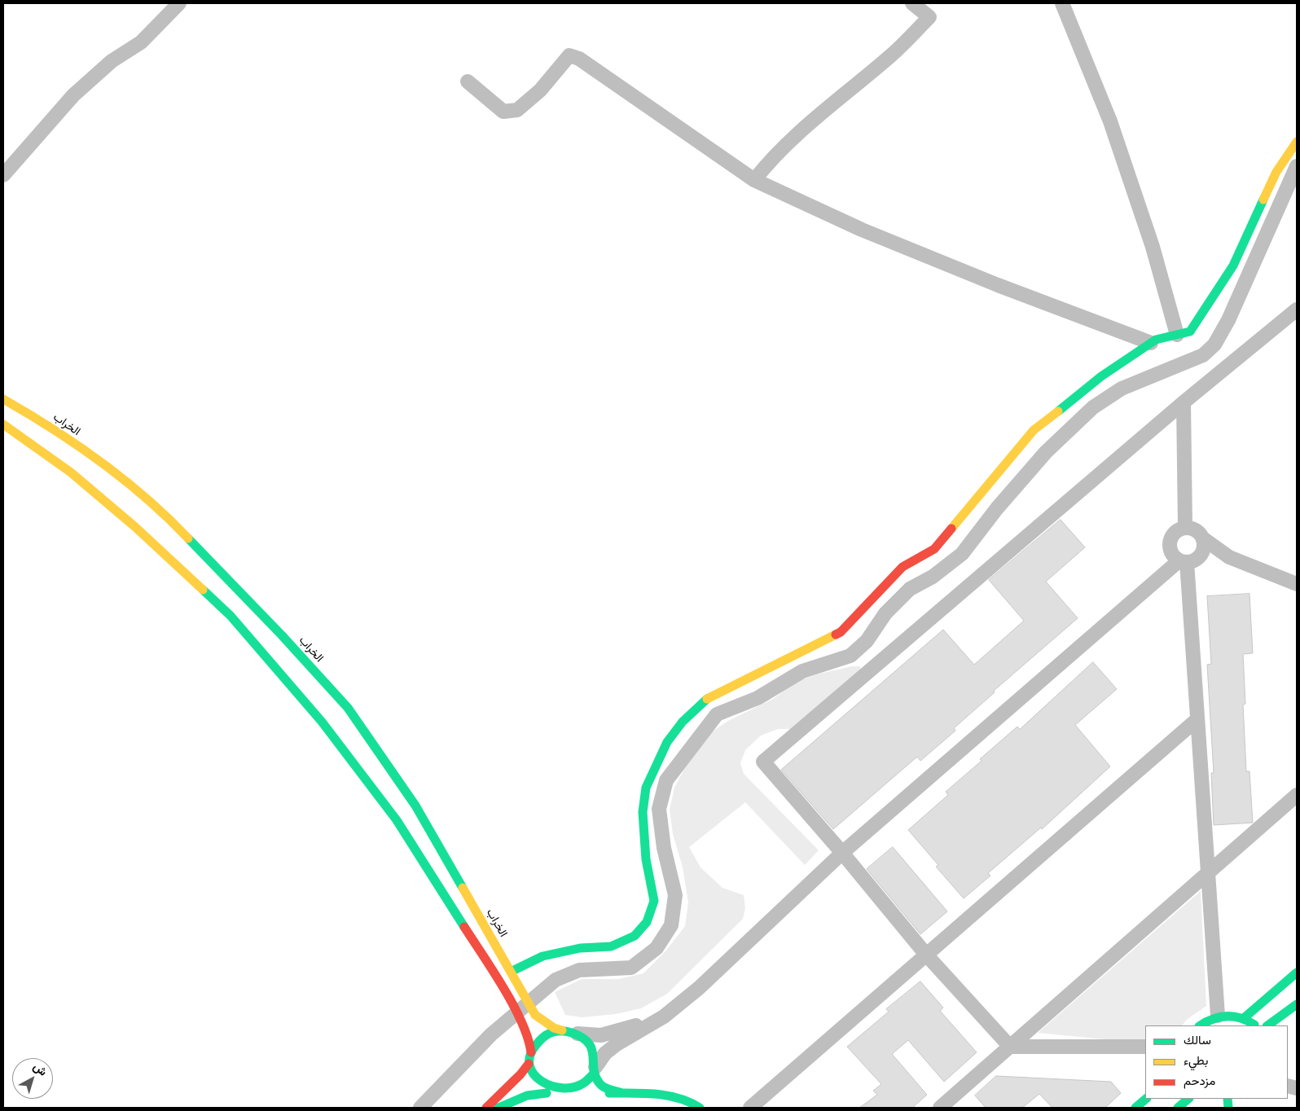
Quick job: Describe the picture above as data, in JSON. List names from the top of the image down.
{
  "streets": {
    "main road": ["الخراب"]
  },
  "legend": ["سالك", "بطيء", "مزدحم"],
  "north": "top right"
}
